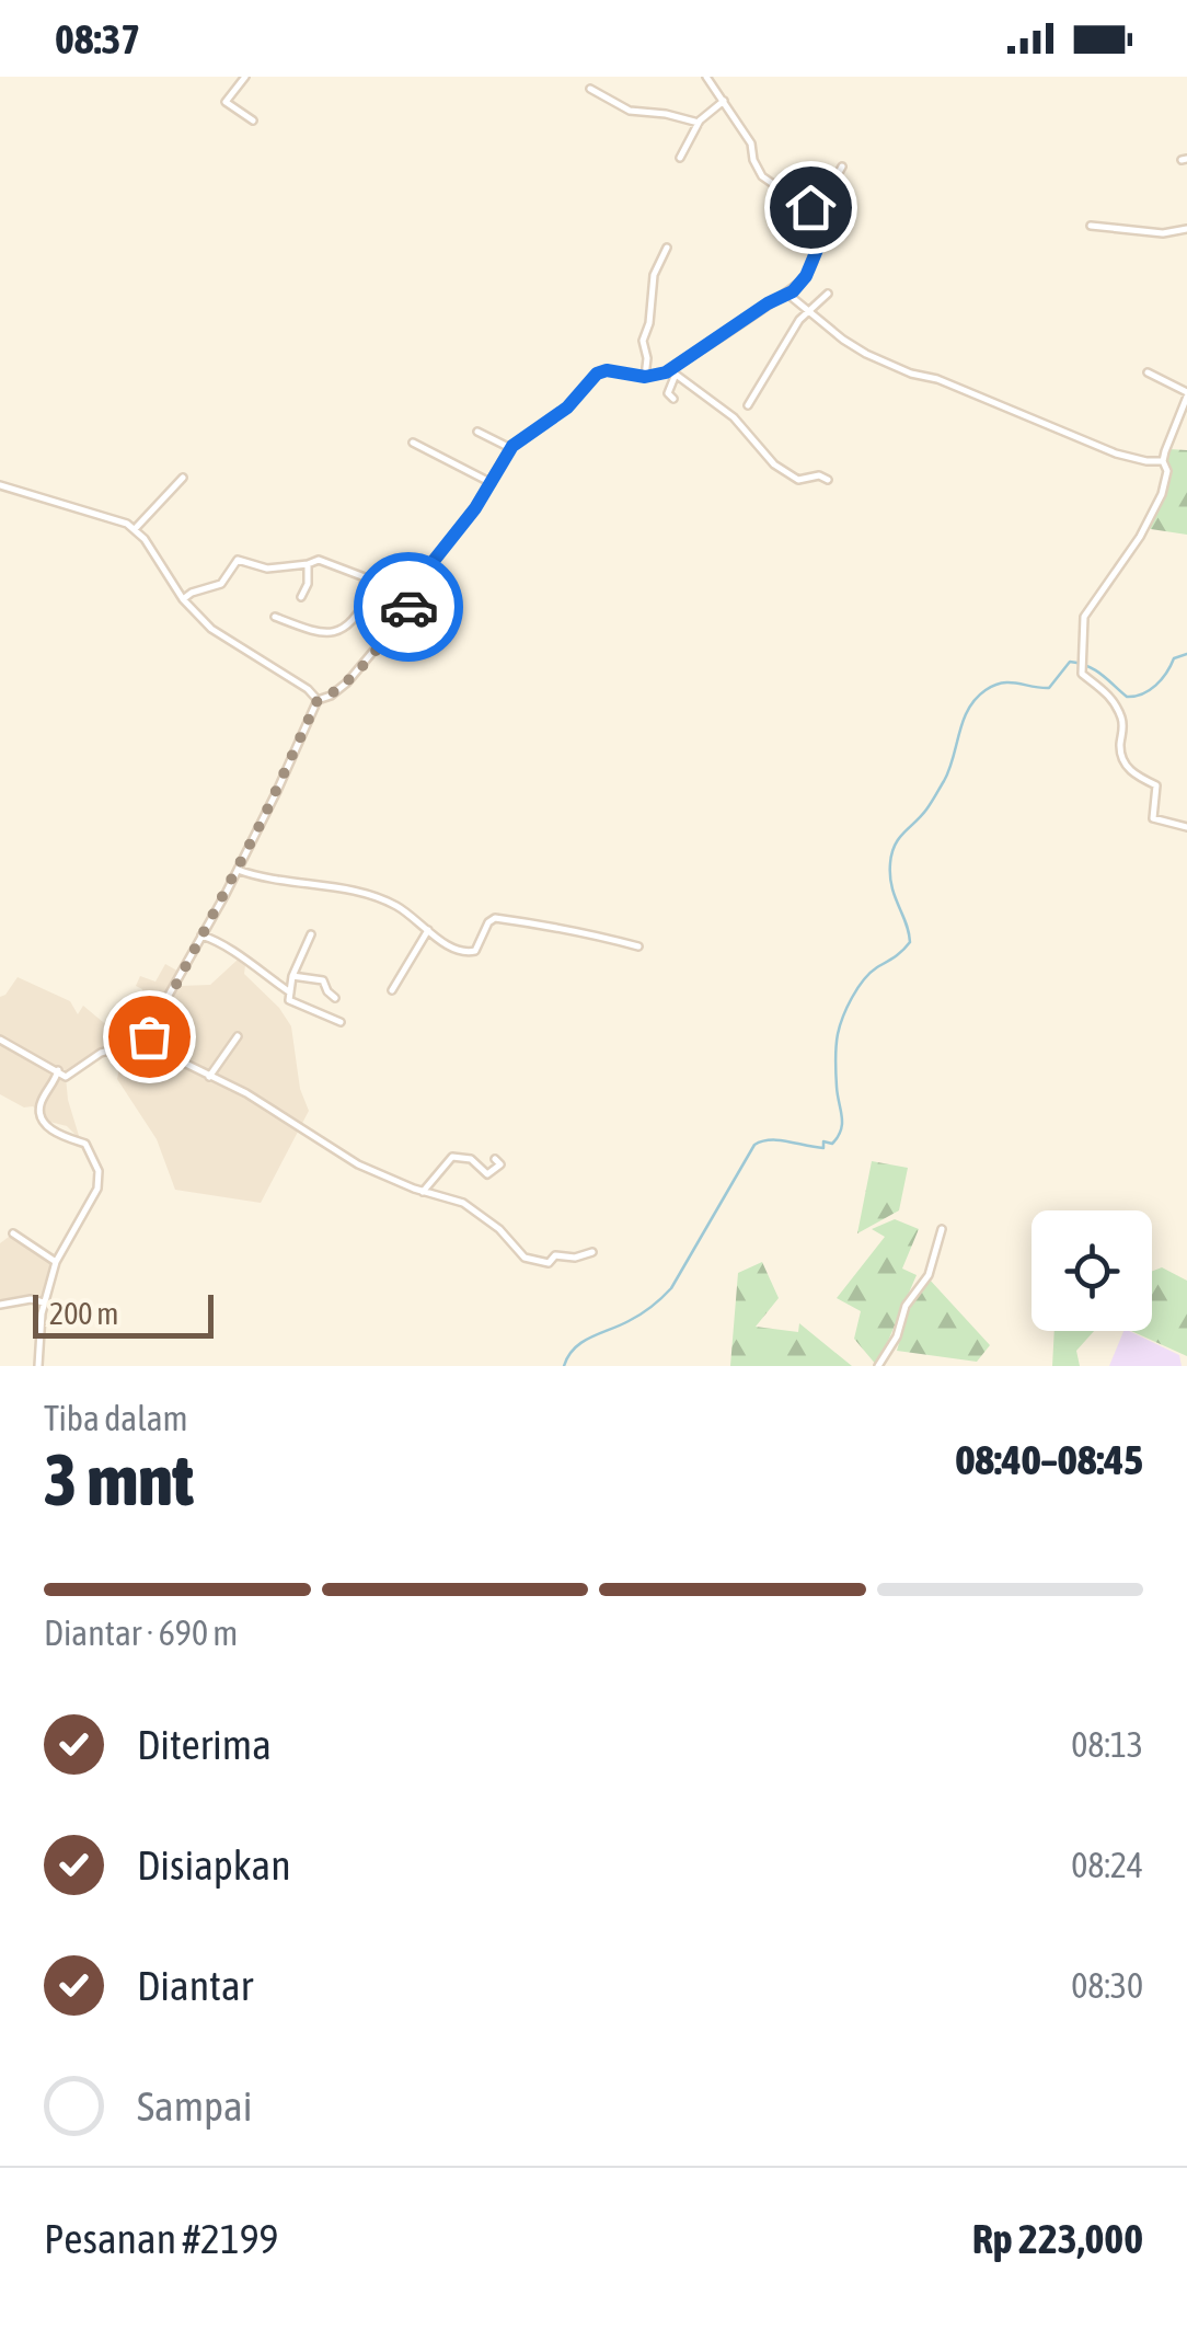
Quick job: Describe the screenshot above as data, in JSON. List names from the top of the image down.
{
  "scale_bar": "200 m",
  "page": {
    "status": "08:37",
    "scale": "200 m",
    "heading": ["3 mnt", "Tiba dalam", "08:40–08:45"],
    "panel": ["Pesanan #2199", "Rp 223,000"],
    "bar": "Diantar · 690 m",
    "list": [
      ["Diterima", "08:13"],
      ["Disiapkan", "08:24"],
      ["Diantar", "08:30"],
      "Sampai"
    ]
  }
}
